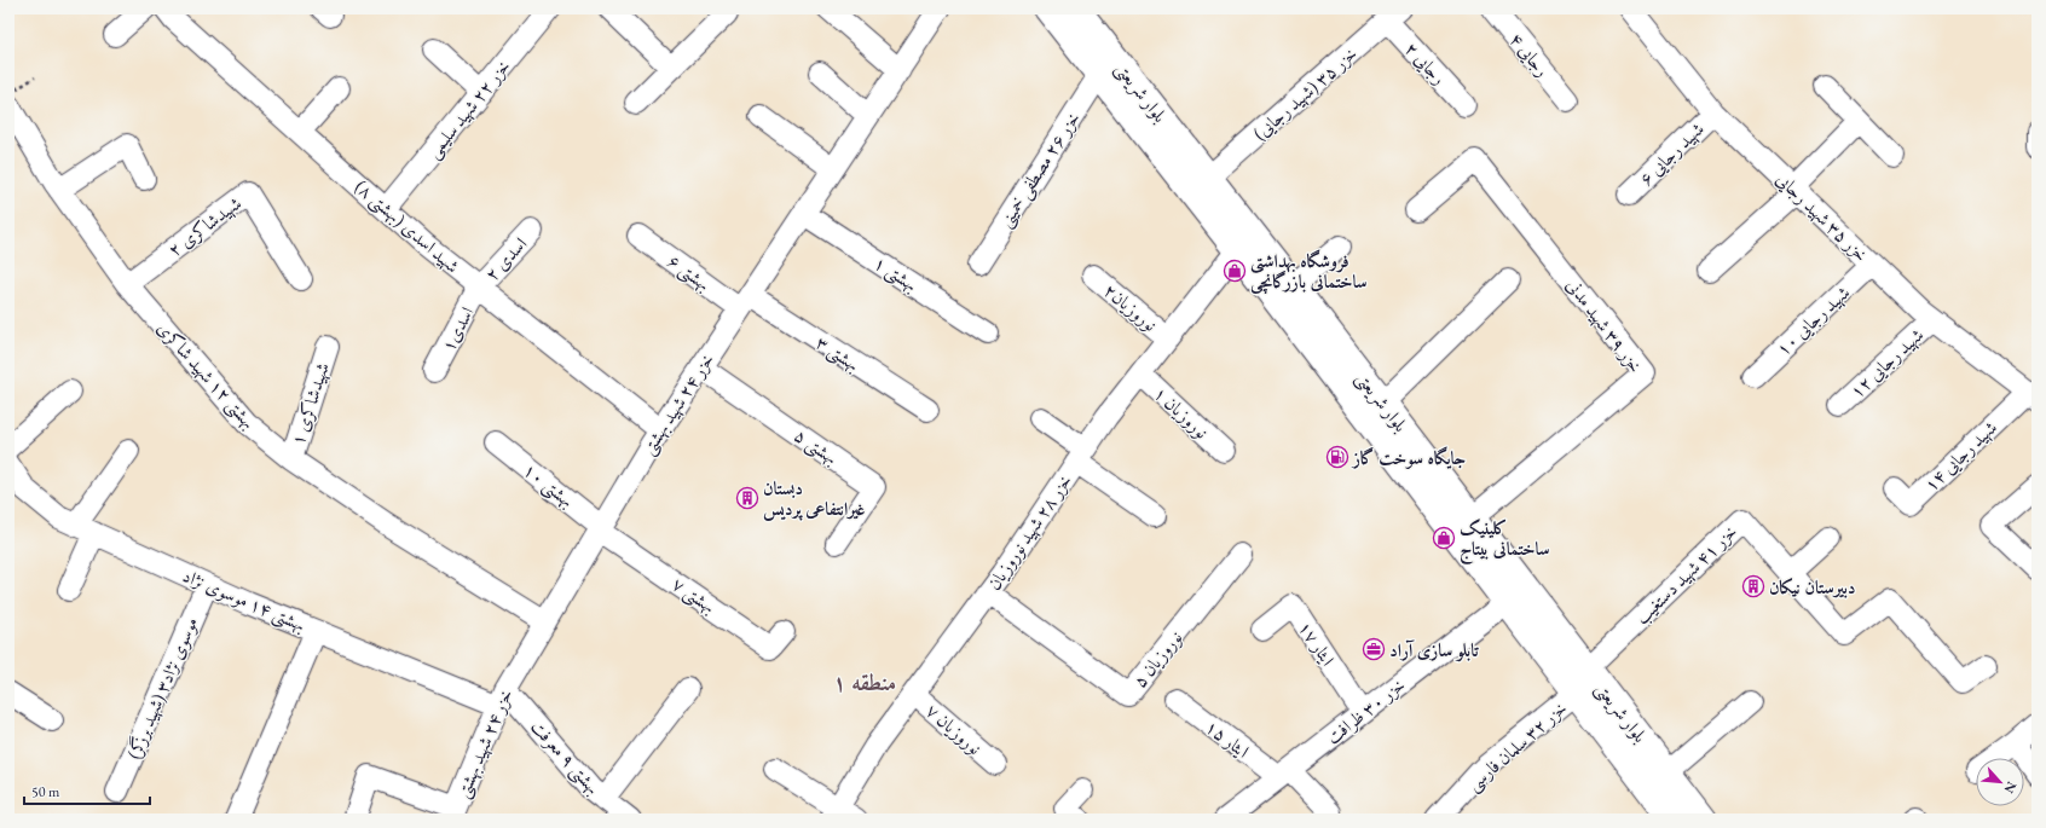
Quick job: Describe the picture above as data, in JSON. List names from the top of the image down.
{
  "streets": {
    "main road": ["بلوار شریعتی"],
    "street": [
      "رجایی ۴",
      "رجایی ۲",
      "خزر ۳۵ (شهید رجایی)",
      "خزر ۲۲ شهید سلیمی",
      "شهید رجایی ۶",
      "خزر ۲۶ مصطفی خمینی",
      "خزر ۳۵ شهید رجایی",
      "شهیدشاکری ۲",
      "شهید اسدی (بهشتی ۸)",
      "اسدی ۲",
      "بهشتی ۶",
      "بهشتی ۱",
      "نوروزیان۲",
      "شهید رجایی ۱۰",
      "خزر ۳۹ شهید مدنی",
      "اسدی۱",
      "بهشتی ۳",
      "شهید رجایی ۱۲",
      "بهشتی ۱۲ شهید شاکری",
      "شهیدشاکری ۱",
      "خزر ۲۴ شهید بهشتی",
      "نوروزیان ۱",
      "بهشتی ۵",
      "شهید رجایی ۱۴",
      "بهشتی ۱۰",
      "خزر ۲۸ شهید نوروزیان",
      "خزر ۴۱ شهید دستغیب",
      "بهشتی ۷",
      "بهشتی ۱۴ موسوی نژاد",
      "ایثار ۱۷",
      "نوروزیان ۵",
      "موسوی نژاد۳ (شهید برزگر)",
      "خزر ۳۰ ظرافت",
      "نوروزیان ۷",
      "ایثار ۱۵",
      "خزر ۳۲ سلمان فارسی",
      "بهشتی ۹ معرفت"
    ]
  },
  "crossings": [
    ["رجایی ۲", "خزر ۳۵ (شهید رجایی)"],
    ["بلوار شریعتی", "خزر ۳۵ (شهید رجایی)"],
    ["بلوار شریعتی", "خزر ۲۶ مصطفی خمینی"],
    ["بلوار شریعتی", "خزر ۳۹ شهید مدنی"],
    ["بلوار شریعتی", "خزر ۲۸ شهید نوروزیان"],
    ["بلوار شریعتی", "خزر ۴۱ شهید دستغیب"],
    ["بلوار شریعتی", "خزر ۳۰ ظرافت"],
    ["بلوار شریعتی", "خزر ۳۲ سلمان فارسی"],
    ["خزر ۲۲ شهید سلیمی", "شهید اسدی (بهشتی ۸)"],
    ["شهید رجایی ۶", "خزر ۳۵ شهید رجایی"],
    ["خزر ۳۵ شهید رجایی", "شهید رجایی ۱۰"],
    ["خزر ۳۵ شهید رجایی", "شهید رجایی ۱۲"],
    ["خزر ۳۵ شهید رجایی", "شهید رجایی ۱۴"],
    ["شهیدشاکری ۲", "بهشتی ۱۲ شهید شاکری"],
    ["شهید اسدی (بهشتی ۸)", "اسدی ۲"],
    ["شهید اسدی (بهشتی ۸)", "اسدی۱"],
    ["شهید اسدی (بهشتی ۸)", "خزر ۲۴ شهید بهشتی"],
    ["اسدی ۲", "اسدی۱"],
    ["بهشتی ۶", "بهشتی ۳"],
    ["بهشتی ۶", "خزر ۲۴ شهید بهشتی"],
    ["بهشتی ۱", "خزر ۲۴ شهید بهشتی"],
    ["نوروزیان۲", "خزر ۲۸ شهید نوروزیان"],
    ["بهشتی ۳", "خزر ۲۴ شهید بهشتی"],
    ["بهشتی ۱۲ شهید شاکری", "شهیدشاکری ۱"],
    ["بهشتی ۱۲ شهید شاکری", "خزر ۲۴ شهید بهشتی"],
    ["خزر ۲۴ شهید بهشتی", "بهشتی ۵"],
    ["خزر ۲۴ شهید بهشتی", "بهشتی ۱۰"],
    ["خزر ۲۴ شهید بهشتی", "بهشتی ۷"],
    ["خزر ۲۴ شهید بهشتی", "بهشتی ۱۴ موسوی نژاد"],
    ["خزر ۲۴ شهید بهشتی", "بهشتی ۹ معرفت"],
    ["نوروزیان ۱", "خزر ۲۸ شهید نوروزیان"],
    ["بهشتی ۱۰", "بهشتی ۷"],
    ["خزر ۲۸ شهید نوروزیان", "نوروزیان ۵"],
    ["خزر ۲۸ شهید نوروزیان", "نوروزیان ۷"],
    ["بهشتی ۱۴ موسوی نژاد", "موسوی نژاد۳ (شهید برزگر)"],
    ["بهشتی ۱۴ موسوی نژاد", "بهشتی ۹ معرفت"],
    ["ایثار ۱۷", "خزر ۳۰ ظرافت"],
    ["خزر ۳۰ ظرافت", "ایثار ۱۵"]
  ],
  "districts": ["منطقه ۱"],
  "places": {
    "shop": ["فروشگاه بهداشتی ساختمانی بازرگانچی", "کلینیک ساختمانی بیتاج"],
    "fuel station": ["جایگاه سوخت گاز"],
    "building": ["دبستان غیرانتفاعی پردیس", "دبیرستان نیکان"],
    "office": ["تابلو سازی آراد"]
  },
  "scale_bar": "50 m",
  "north": "bottom right"
}
